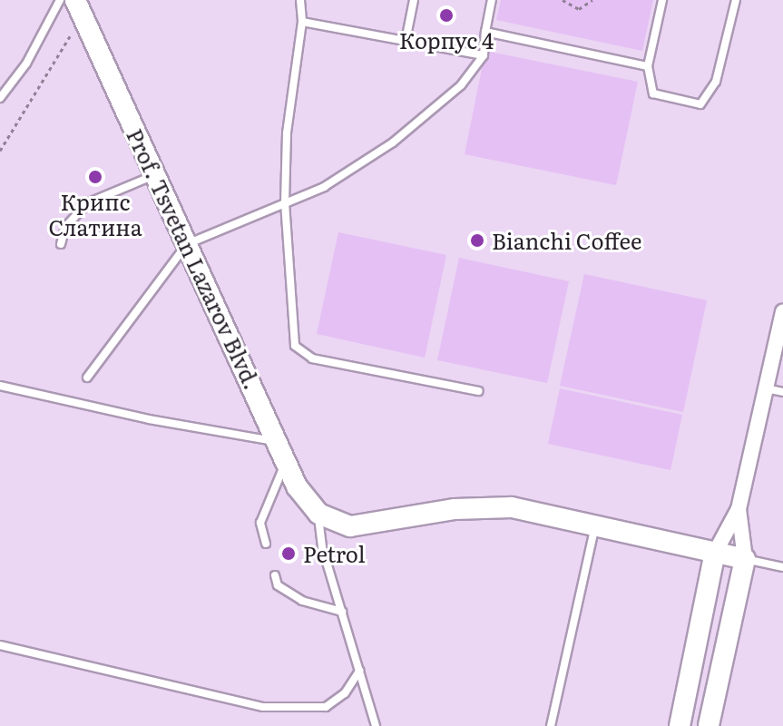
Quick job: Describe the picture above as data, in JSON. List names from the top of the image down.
{
  "streets": {
    "street": ["Prof. Tsvetan Lazarov Blvd."]
  },
  "places": [
    "Корпус 4",
    "Крипс Слатина",
    "Bianchi Coffee",
    "Petrol"
  ]
}
